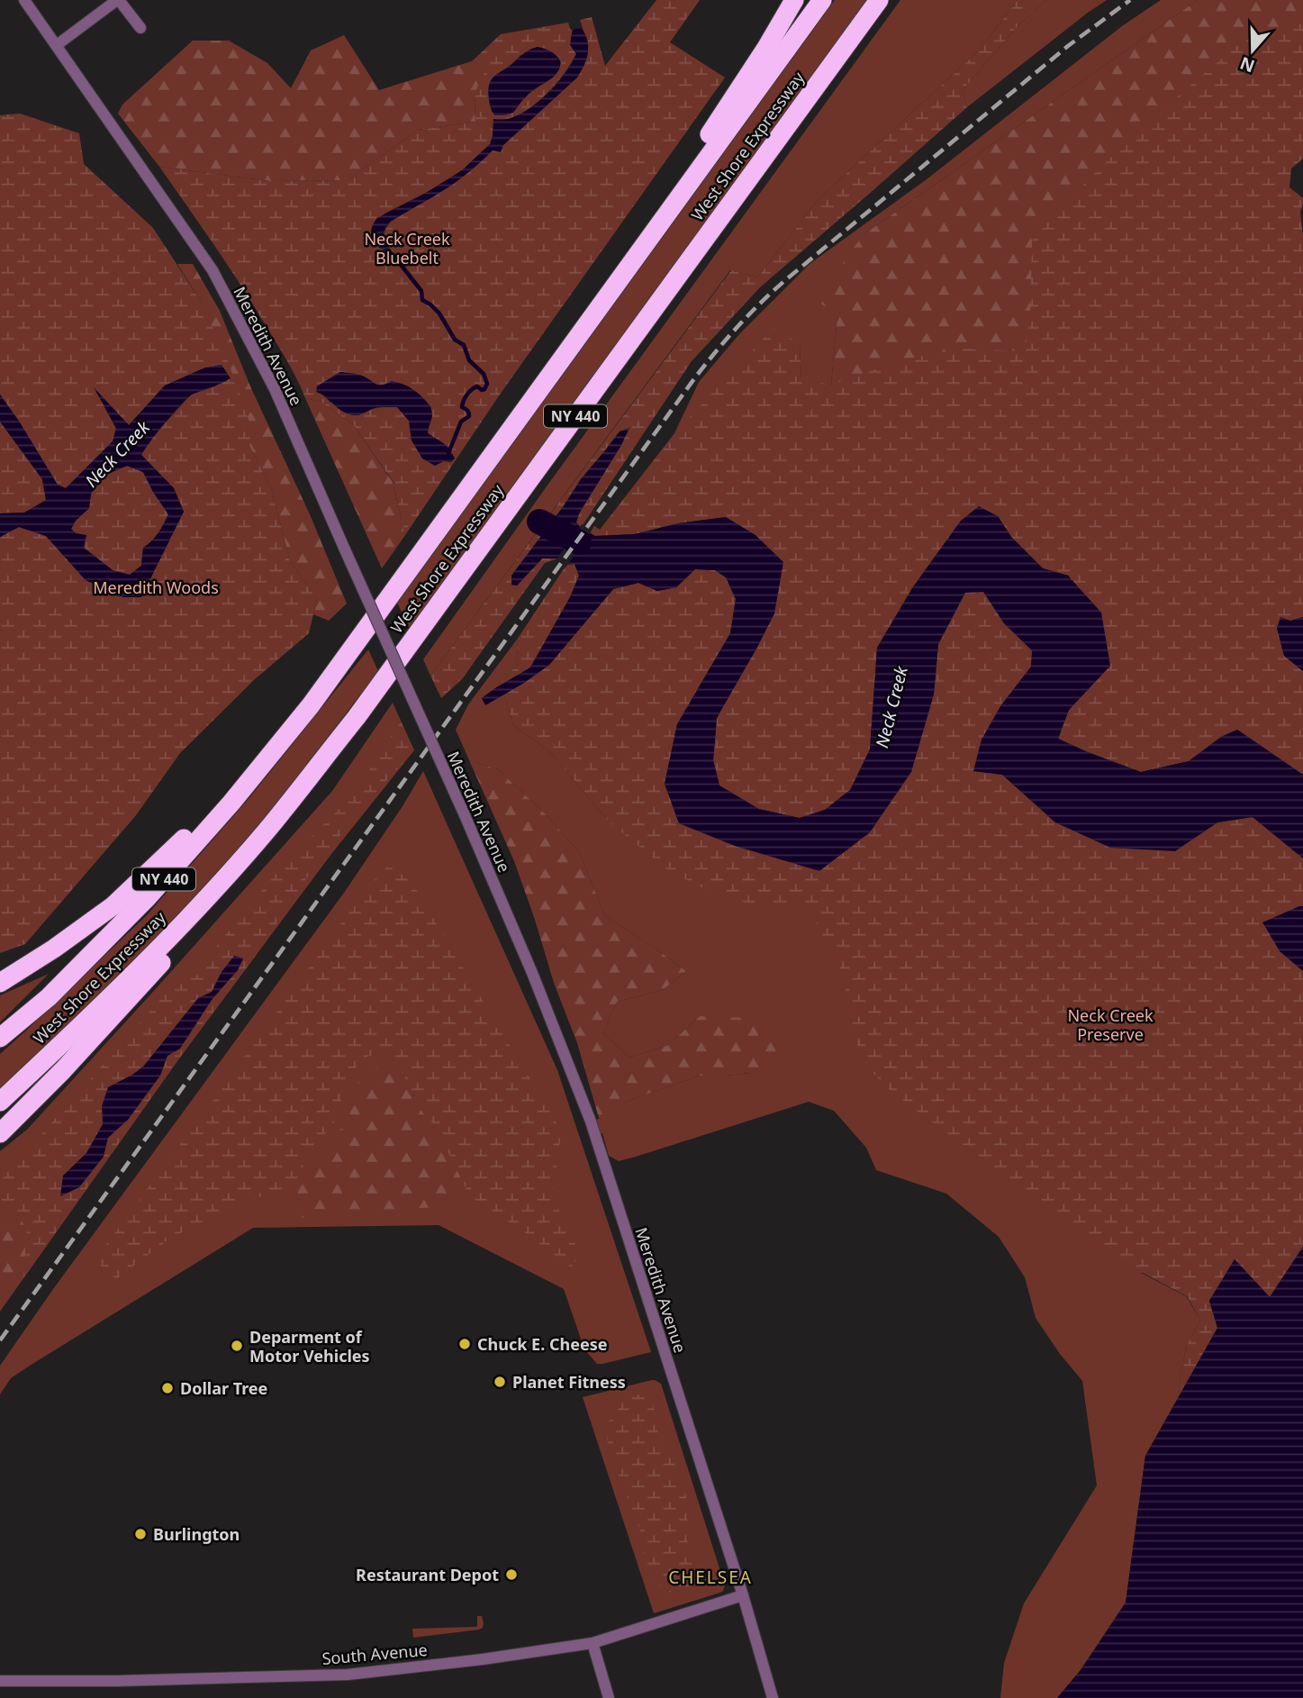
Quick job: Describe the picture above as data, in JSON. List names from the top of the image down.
{
  "streets": {
    "highway": ["West Shore Expressway", "NY 440"],
    "street": ["Meredith Avenue", "South Avenue"]
  },
  "crossings": [
    ["Meredith Avenue", "South Avenue"]
  ],
  "districts": ["CHELSEA"],
  "water": ["Neck Creek"],
  "parks": ["Neck Creek Bluebelt", "Meredith Woods", "Neck Creek Preserve"],
  "places": [
    "Chuck E. Cheese",
    "Deparment of Motor Vehicles",
    "Planet Fitness",
    "Dollar Tree",
    "Burlington",
    "Restaurant Depot"
  ],
  "north": "bottom"
}
